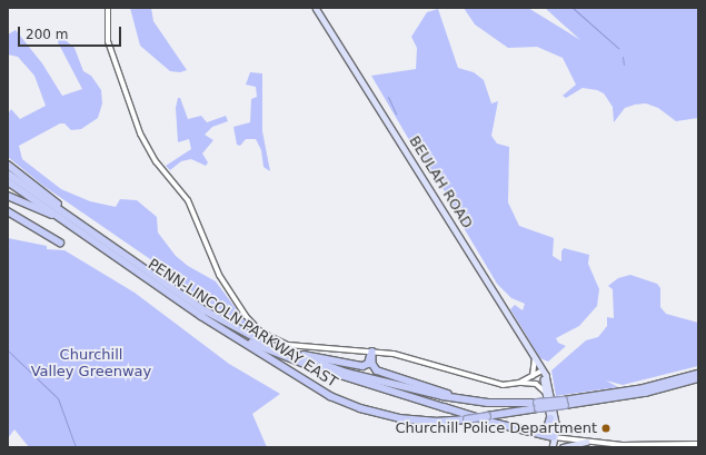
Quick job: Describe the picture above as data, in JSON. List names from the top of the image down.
{
  "streets": {
    "highway": ["PENN-LINCOLN PARKWAY EAST"],
    "main road": ["BEULAH ROAD"]
  },
  "parks": ["Churchill Valley Greenway"],
  "places": ["Churchill Police Department"],
  "scale_bar": "200 m"
}
